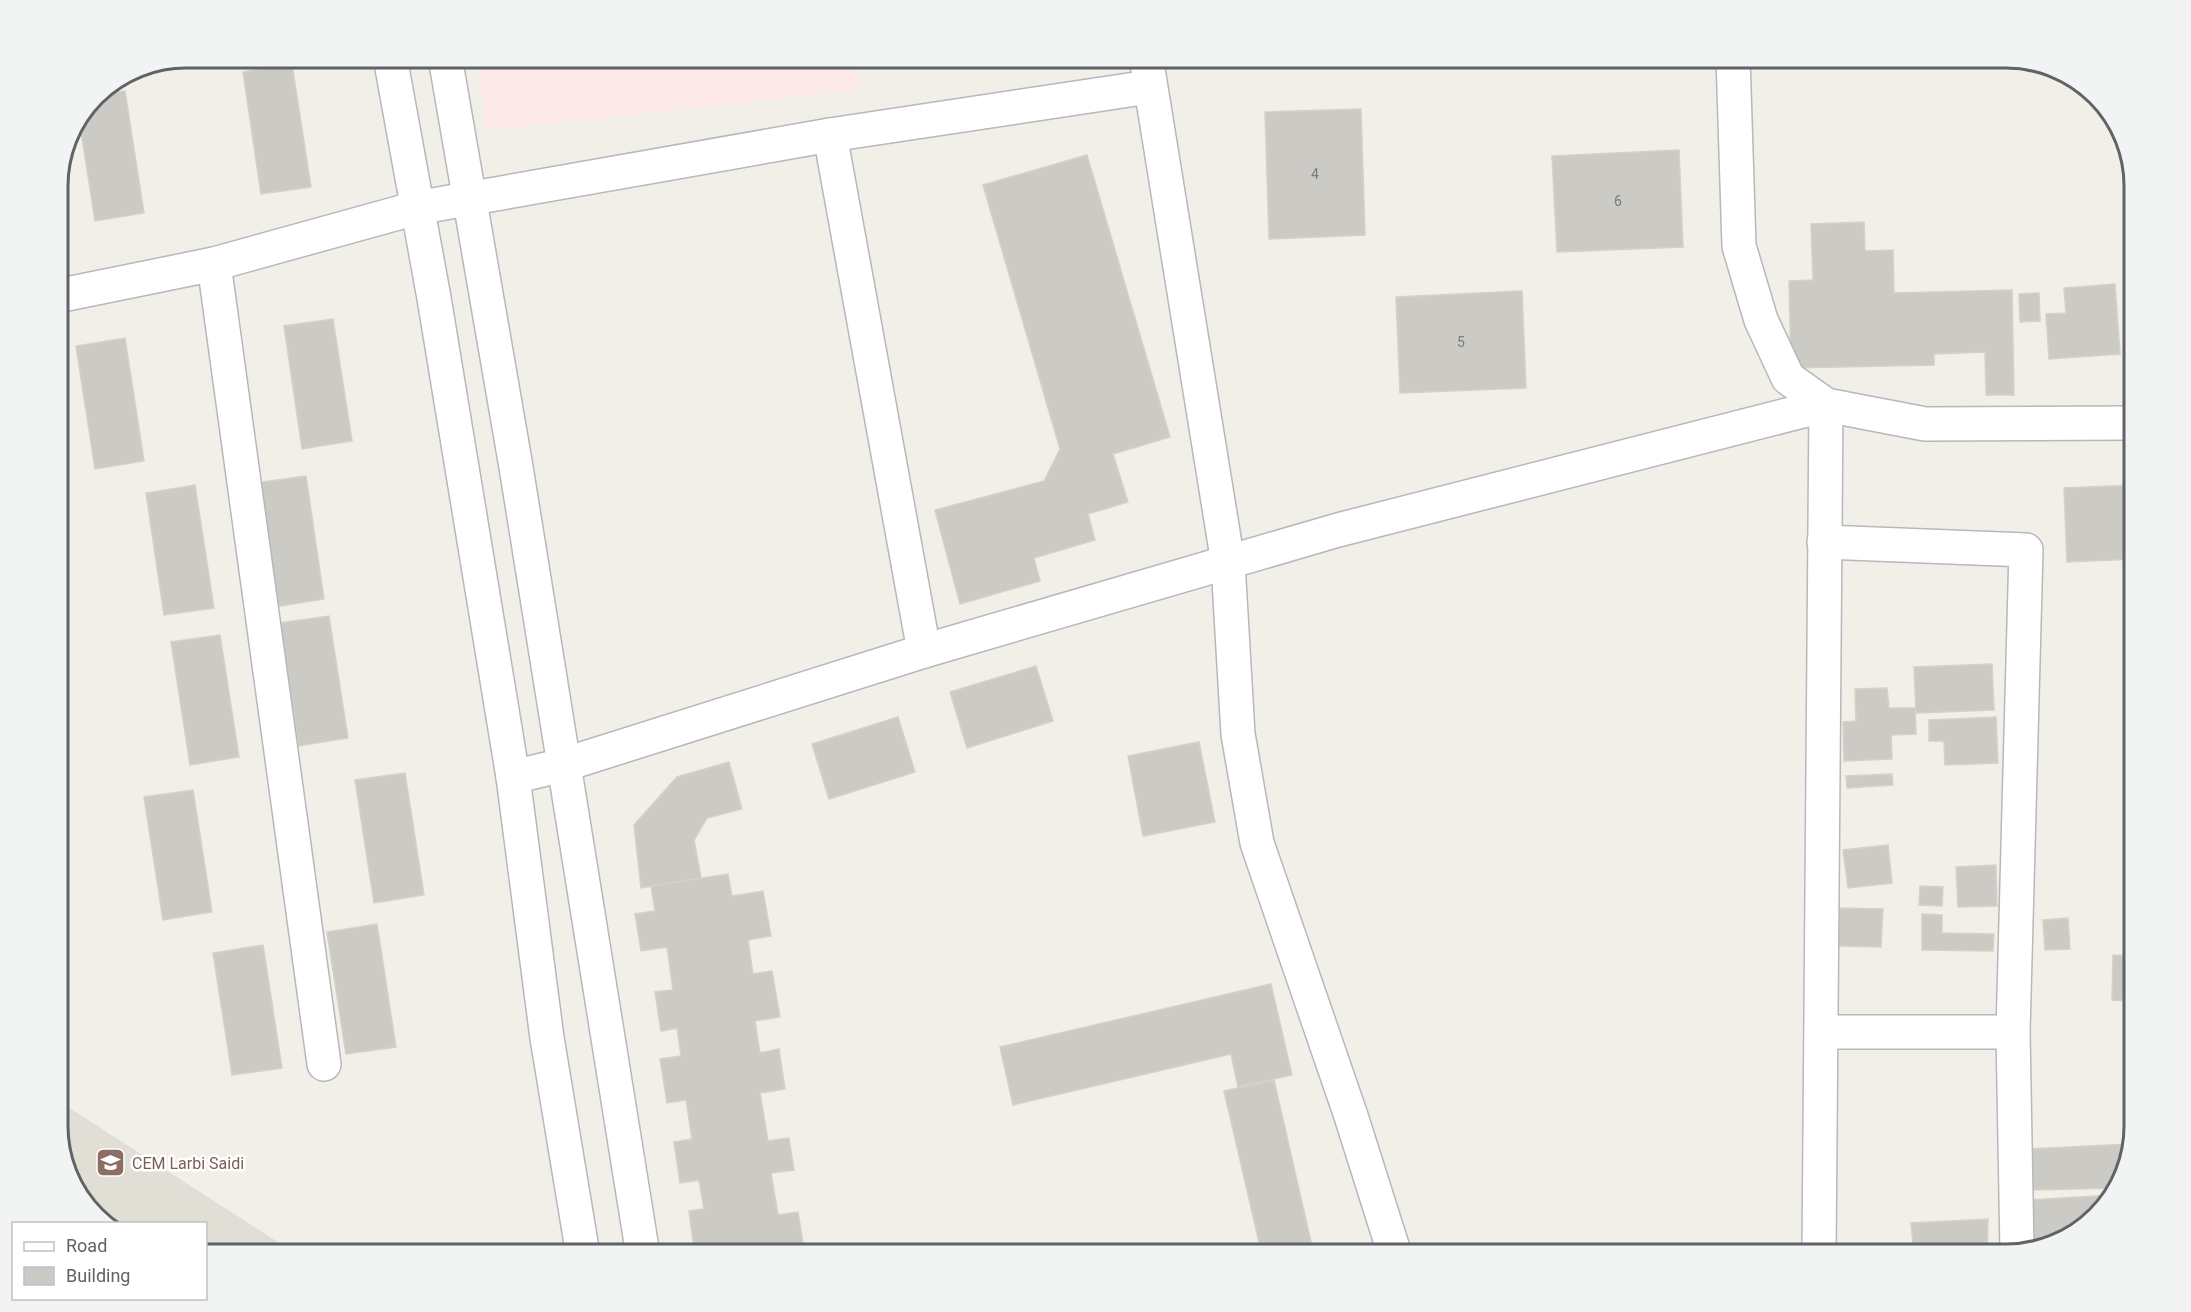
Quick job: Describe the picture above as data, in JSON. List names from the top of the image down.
{
  "places": {
    "school or university": ["CEM Larbi Saidi"]
  },
  "house_numbers": ["4", "6", "5"],
  "legend": ["Road", "Building"]
}
